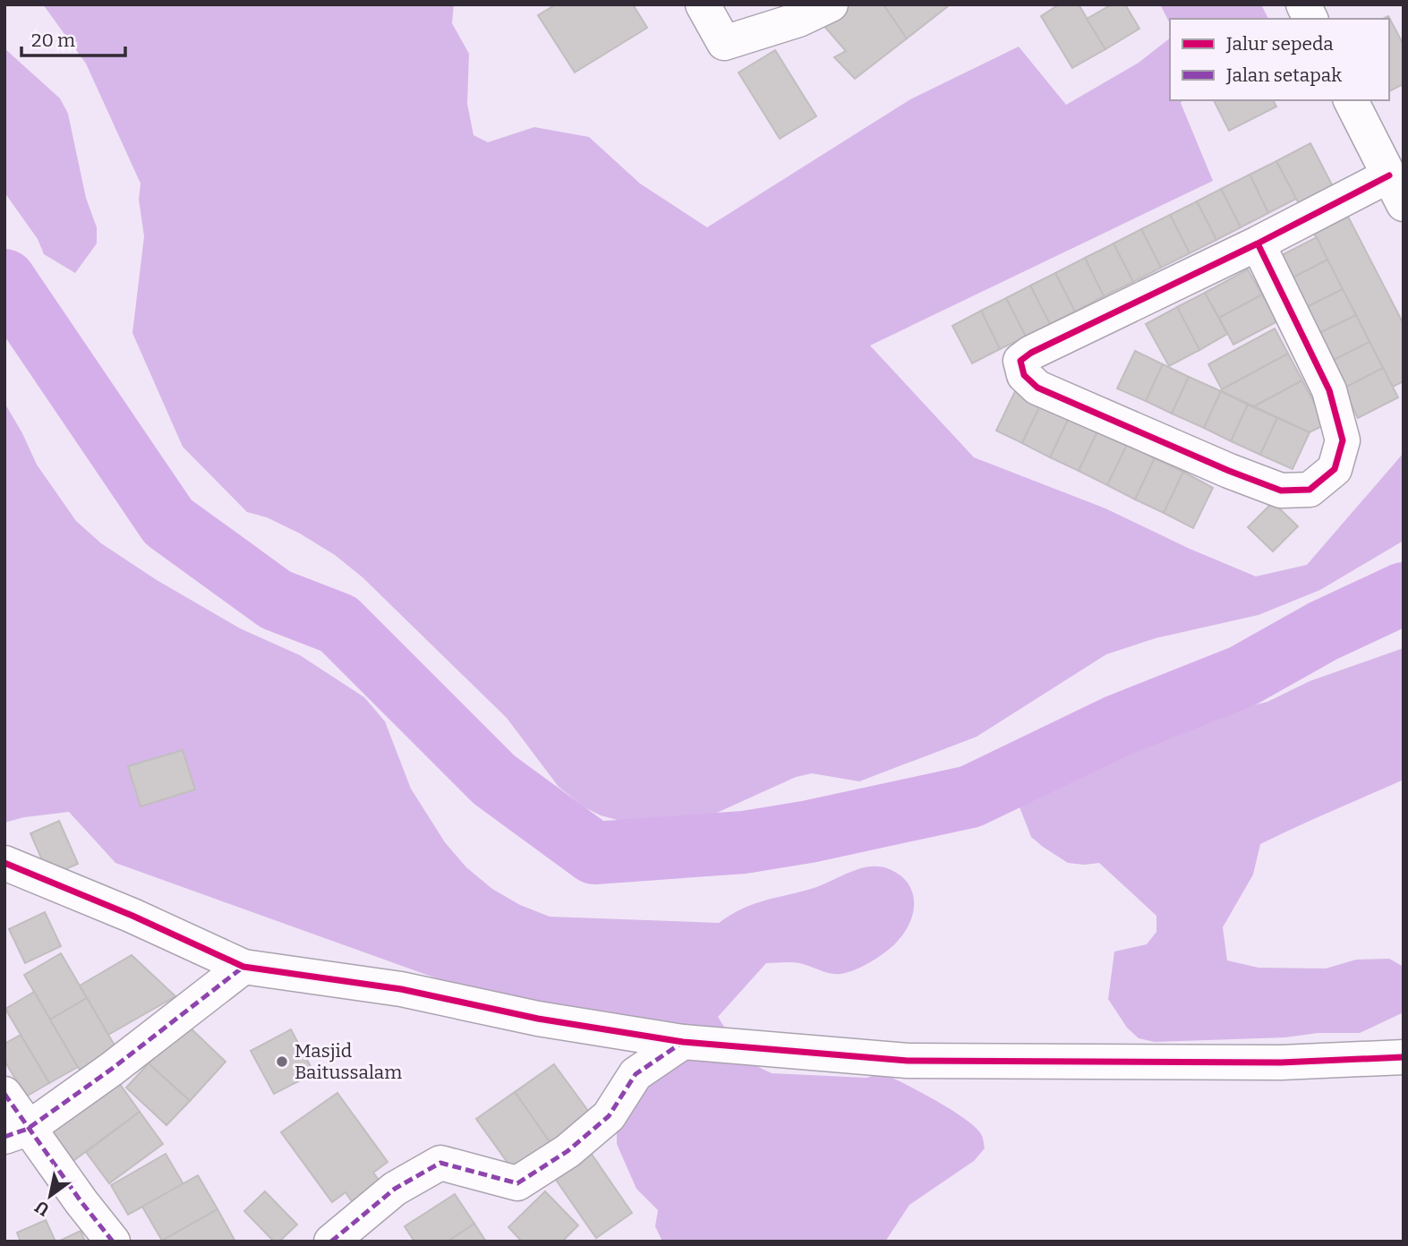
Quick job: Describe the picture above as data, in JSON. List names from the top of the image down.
{
  "places": ["Masjid Baitussalam"],
  "legend": ["Jalur sepeda", "Jalan setapak"],
  "scale_bar": "20 m",
  "north": "bottom left"
}
